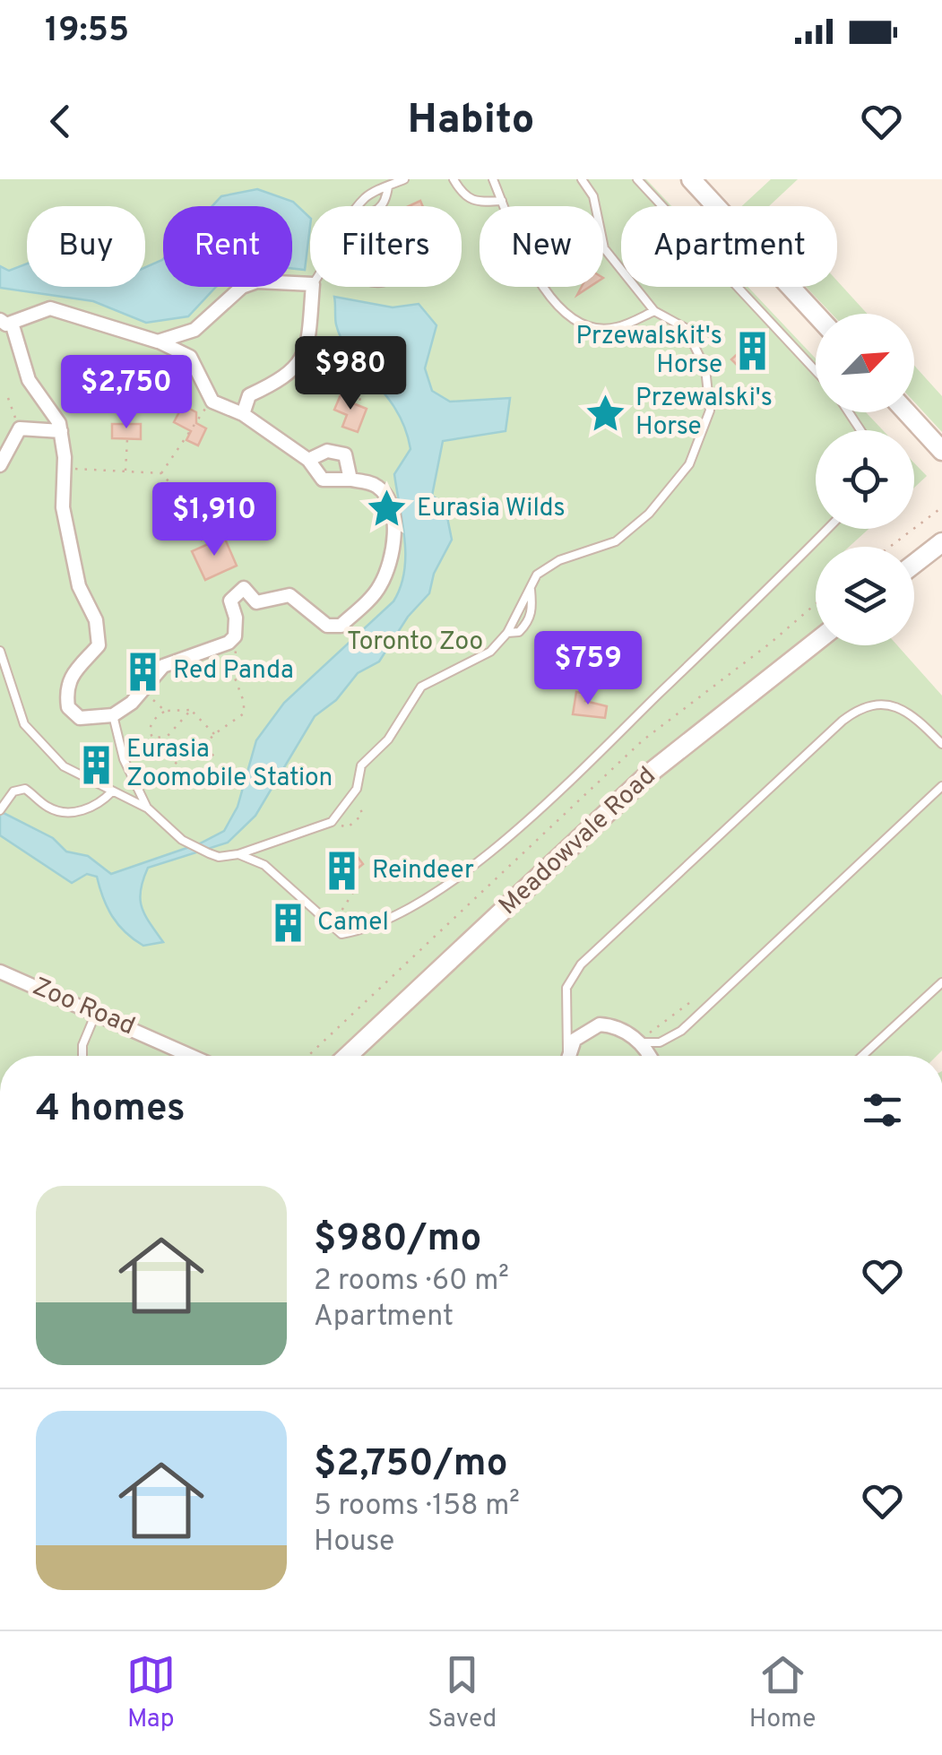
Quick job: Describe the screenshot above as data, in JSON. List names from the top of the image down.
{
  "streets": {
    "main road": ["Meadowvale Road"],
    "street": ["Zoo Road"]
  },
  "parks": ["Toronto Zoo"],
  "places": {
    "building": [
      "Przewalskit's Horse",
      "Red Panda",
      "Eurasia Zoomobile Station",
      "Reindeer",
      "Camel"
    ],
    "place": ["Przewalski's Horse", "Eurasia Wilds"]
  },
  "north": "top right",
  "page": {
    "status": "19:55",
    "header": "Habito",
    "chip": [
      "Buy",
      "Rent",
      "Filters",
      "New",
      "Apartment"
    ],
    "price": [
      "$980",
      "$2,750",
      "$1,910",
      "$759"
    ],
    "heading": "4 homes",
    "list": [
      {
        "name": "$980/mo",
        "note": "2 rooms · 60 m² · Apartment"
      },
      {
        "name": "$2,750/mo",
        "note": "5 rooms · 158 m² · House"
      }
    ],
    "tabs": ["Map", "Saved", "Home"]
  }
}
